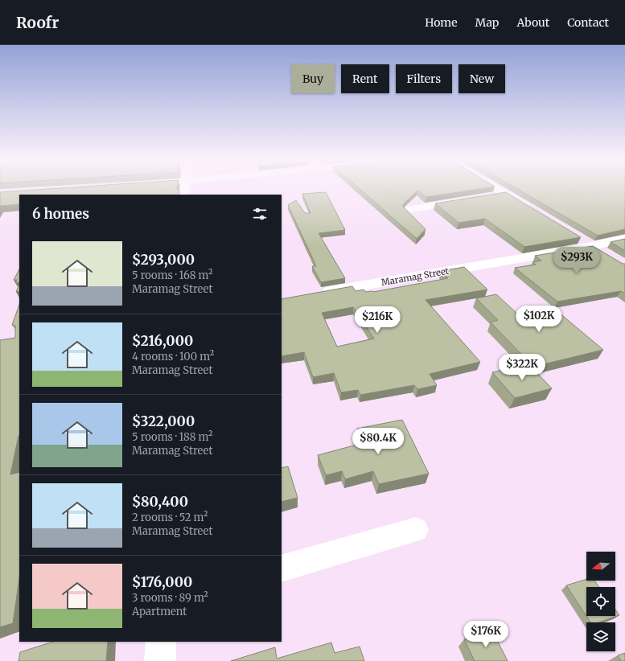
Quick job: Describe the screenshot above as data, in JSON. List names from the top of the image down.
{
  "streets": {
    "street": ["Maramag Street"]
  },
  "north": "left",
  "page": {
    "header": "Roofr",
    "nav": [
      "Home",
      "Map",
      "About",
      "Contact"
    ],
    "chip": [
      "Buy",
      "Rent",
      "Filters",
      "New"
    ],
    "heading": "6 homes",
    "list": [
      {
        "name": "$293,000",
        "note": "5 rooms · 168 m² · Maramag Street"
      },
      {
        "name": "$216,000",
        "note": "4 rooms · 100 m² · Maramag Street"
      },
      {
        "name": "$322,000",
        "note": "5 rooms · 188 m² · Maramag Street"
      },
      {
        "name": "$80,400",
        "note": "2 rooms · 52 m² · Maramag Street"
      },
      {
        "name": "$176,000",
        "note": "3 rooms · 89 m² · Apartment"
      }
    ],
    "price": [
      "$293K",
      "$102K",
      "$216K",
      "$322K",
      "$80.4K",
      "$176K"
    ]
  }
}
